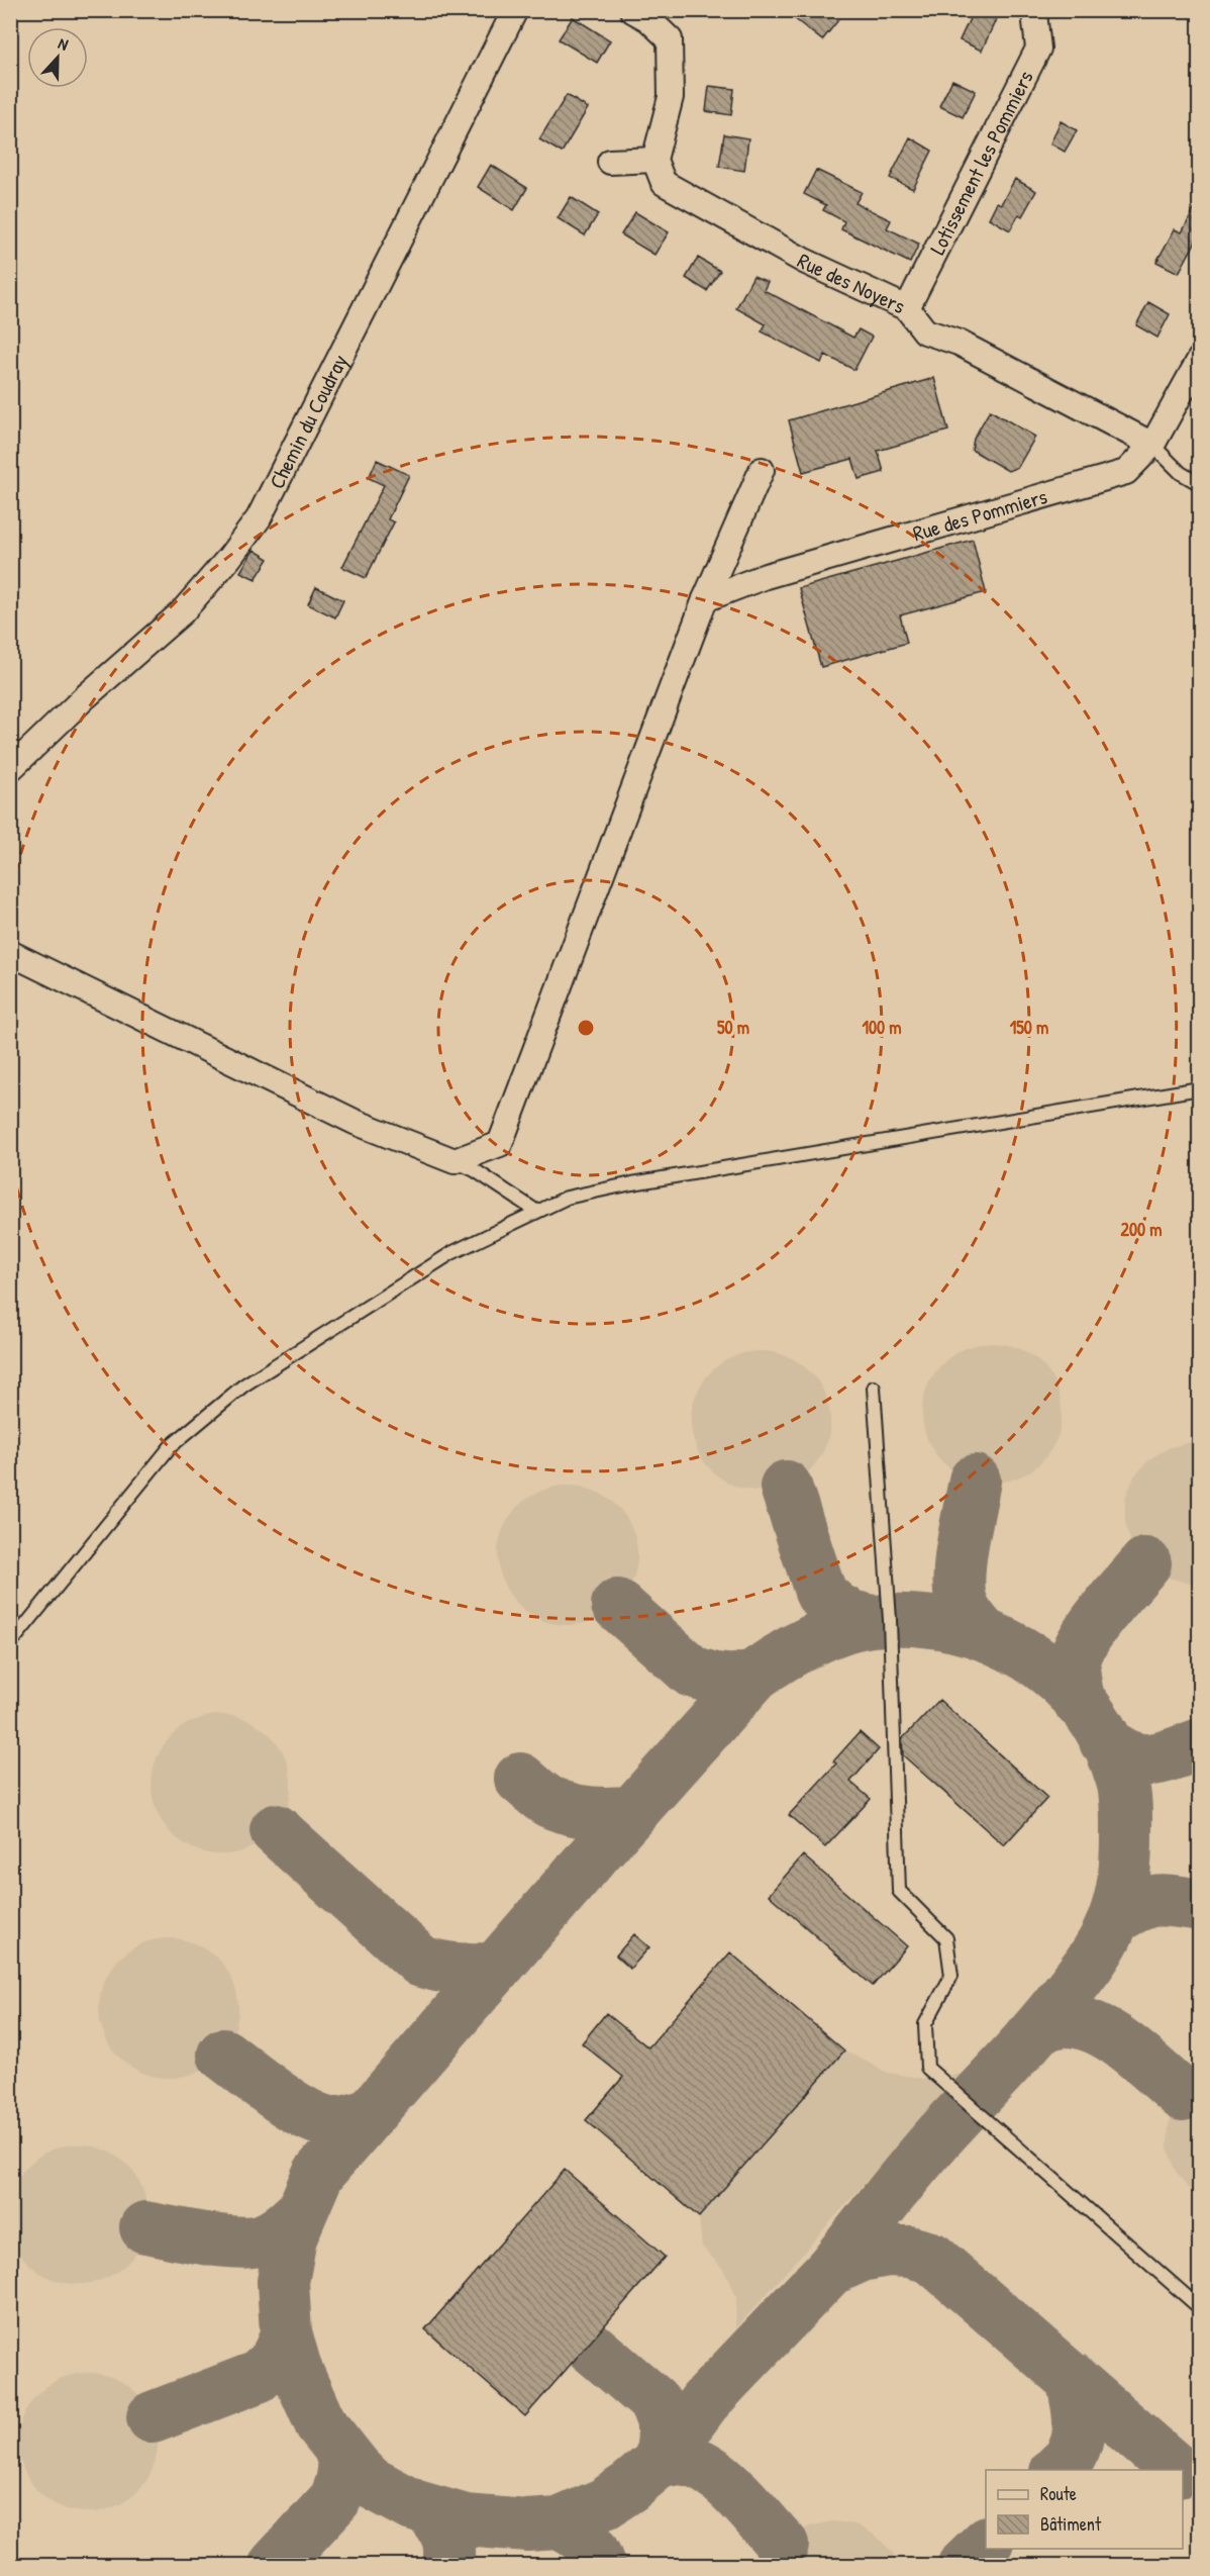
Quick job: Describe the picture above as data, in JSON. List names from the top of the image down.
{
  "streets": {
    "street": [
      "Lotissement les Pommiers",
      "Rue des Noyers",
      "Chemin du Coudray",
      "Rue des Pommiers"
    ]
  },
  "crossings": [
    ["Lotissement les Pommiers", "Rue des Noyers"],
    ["Rue des Noyers", "Rue des Pommiers"]
  ],
  "legend": ["Route", "Bâtiment"],
  "north": "top",
  "rings": [
    "50 m",
    "100 m",
    "150 m",
    "200 m"
  ]
}
